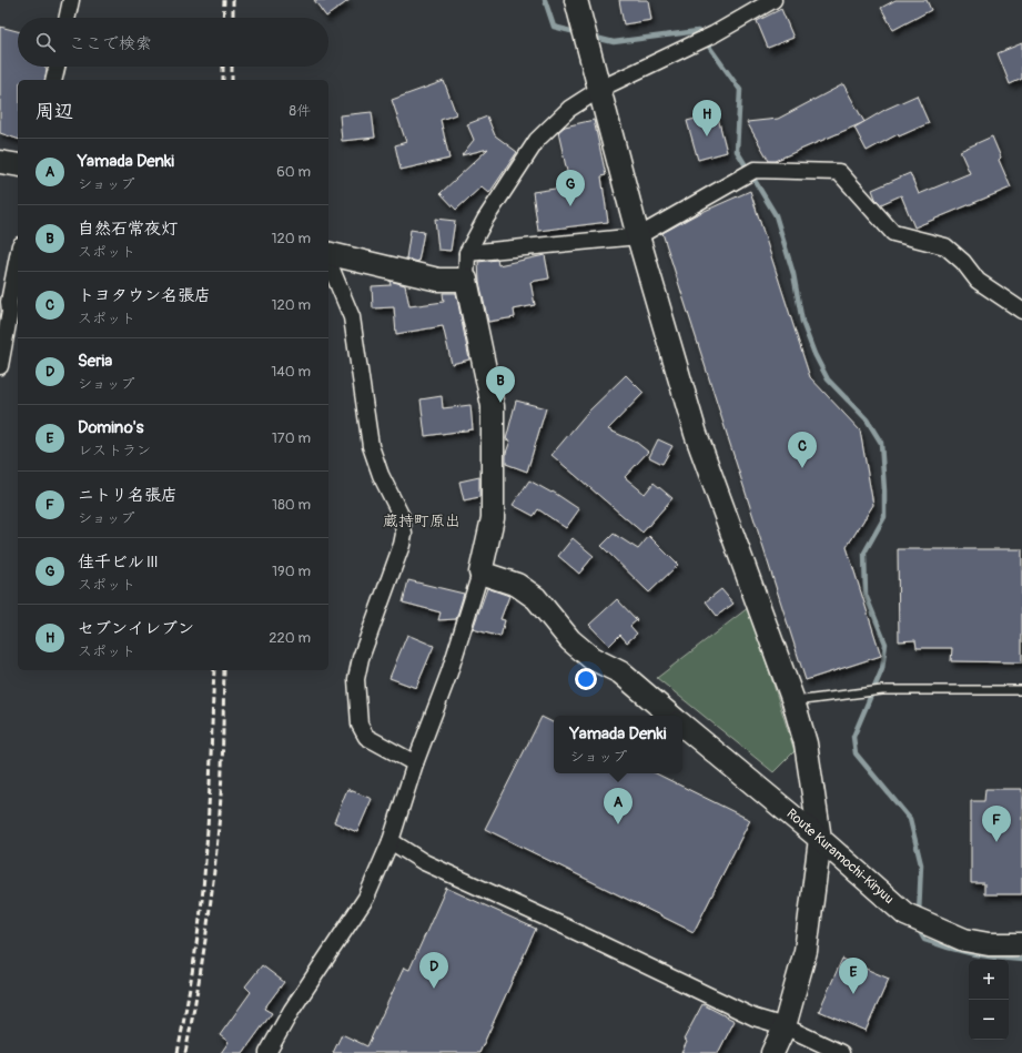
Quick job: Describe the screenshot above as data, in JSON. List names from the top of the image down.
{
  "streets": {
    "main road": ["Route Kuramochi-Kiryuu"]
  },
  "districts": ["蔵持町原出"],
  "page": {
    "search": "ここで検索",
    "heading": ["周辺", "8件"],
    "pins": [
      "H",
      "G",
      "B",
      "C",
      "A",
      "F",
      "D",
      "E"
    ],
    "list": [
      {
        "mark": "A",
        "name": "Yamada Denki",
        "note": "ショップ",
        "value": "60 m"
      },
      {
        "mark": "B",
        "name": "自然石常夜灯",
        "note": "スポット",
        "value": "120 m"
      },
      {
        "mark": "C",
        "name": "トヨタウン名張店",
        "note": "スポット",
        "value": "120 m"
      },
      {
        "mark": "D",
        "name": "Seria",
        "note": "ショップ",
        "value": "140 m"
      },
      {
        "mark": "E",
        "name": "Domino's",
        "note": "レストラン",
        "value": "170 m"
      },
      {
        "mark": "F",
        "name": "ニトリ名張店",
        "note": "ショップ",
        "value": "180 m"
      },
      {
        "mark": "G",
        "name": "佳千ビルⅢ",
        "note": "スポット",
        "value": "190 m"
      },
      {
        "mark": "H",
        "name": "セブンイレブン",
        "note": "スポット",
        "value": "220 m"
      }
    ],
    "popup": ["Yamada Denki", "ショップ"],
    "map_buttons": ["+", "−"]
  }
}
